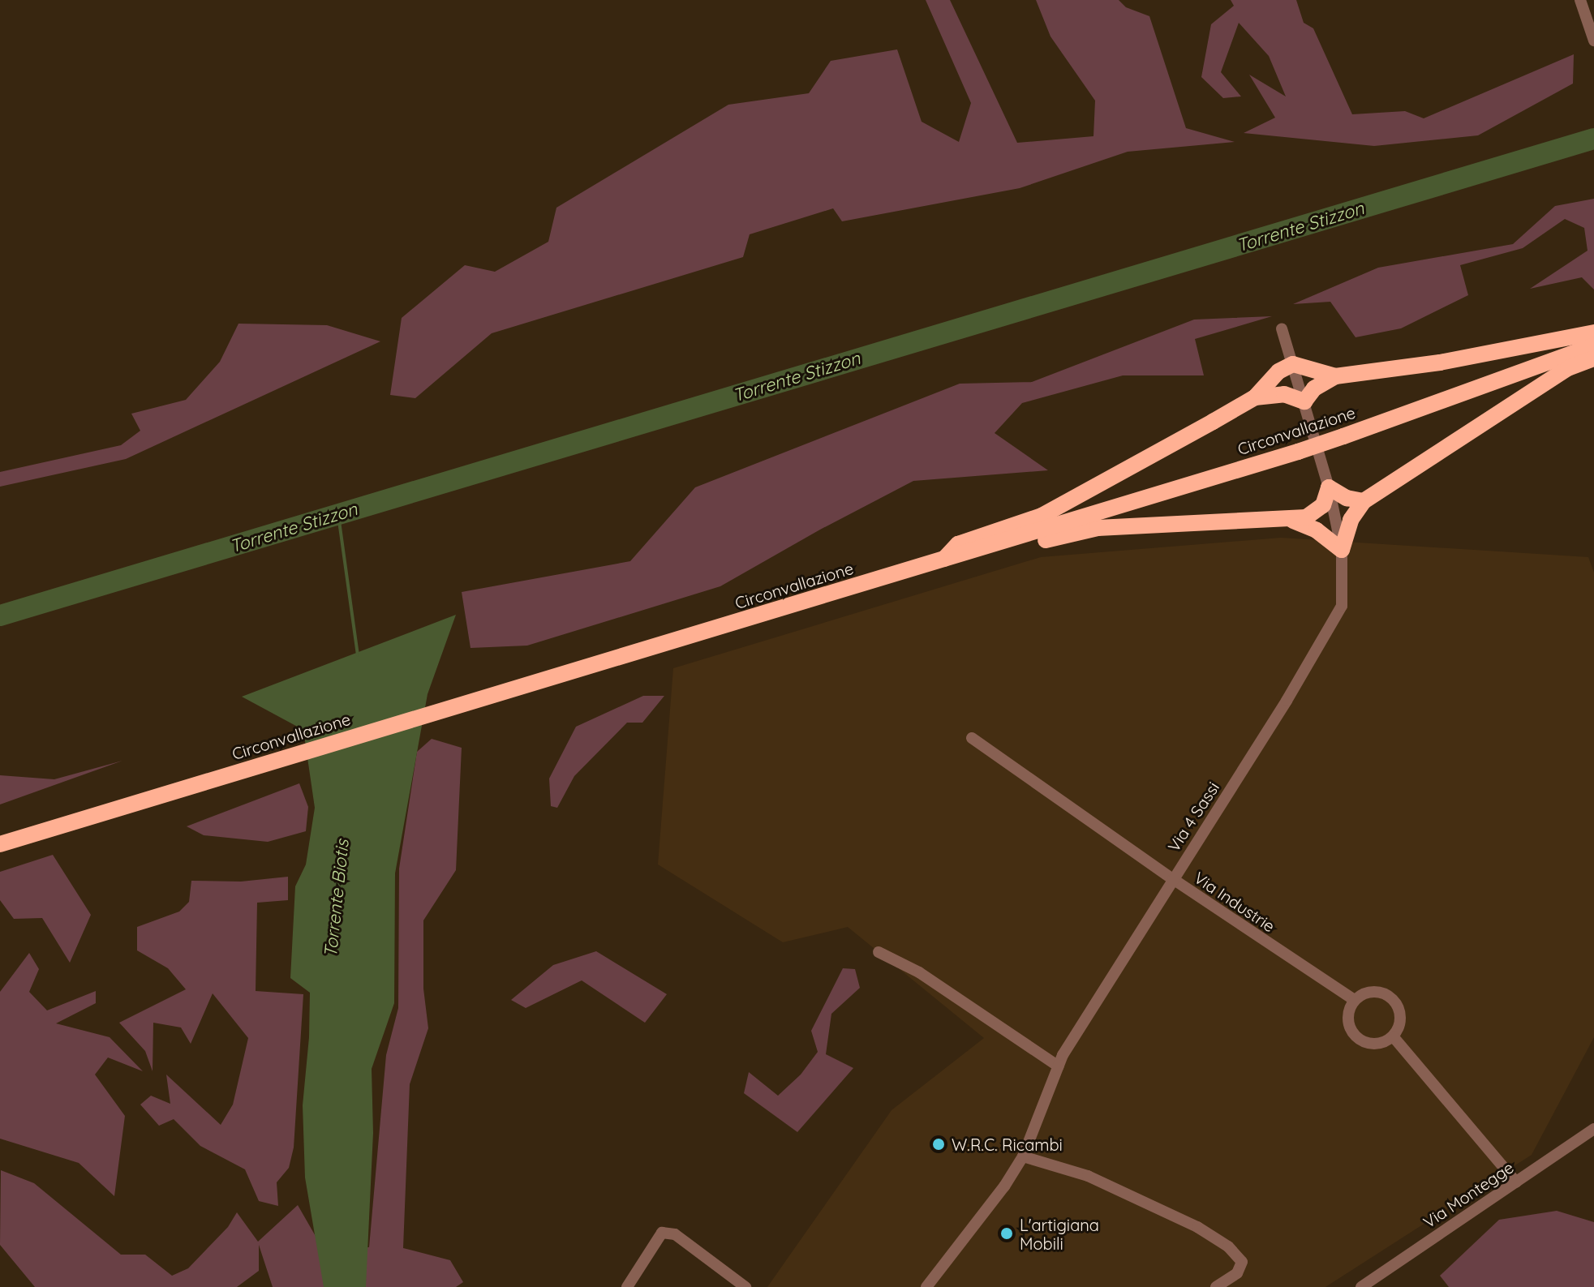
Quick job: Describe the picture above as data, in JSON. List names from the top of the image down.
{
  "streets": {
    "highway": ["Circonvallazione"],
    "street": ["Via 4 Sassi", "Via Industrie", "Via Montegge"]
  },
  "crossings": [
    ["Via 4 Sassi", "Via Industrie"]
  ],
  "water": ["Torrente Stizzon", "Torrente Biotis"],
  "places": ["W.R.C. Ricambi", "L'artigiana Mobili"]
}
